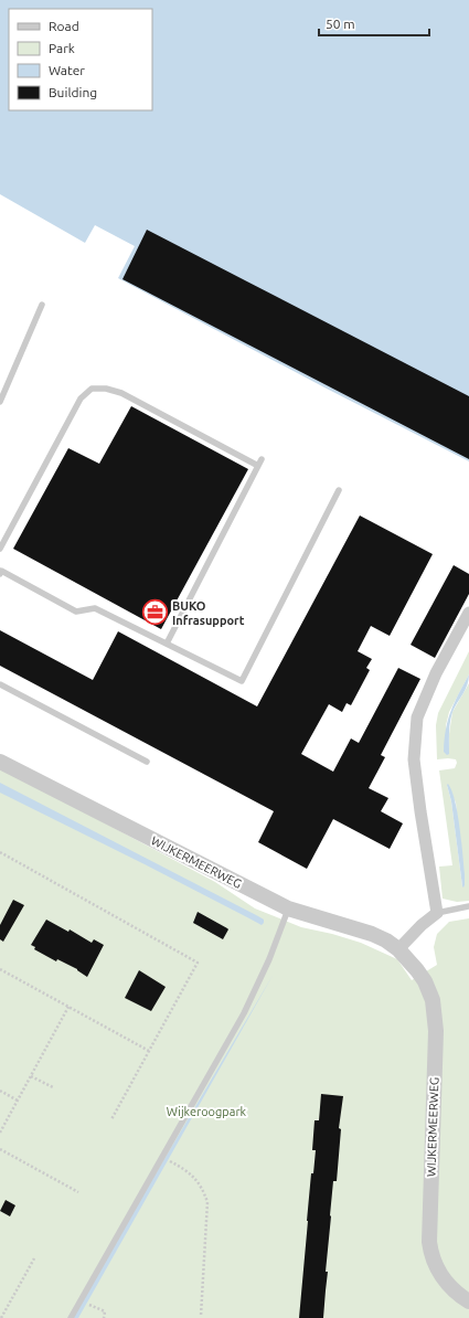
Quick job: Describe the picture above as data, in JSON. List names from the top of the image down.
{
  "streets": {
    "street": ["WIJKERMEERWEG"]
  },
  "parks": ["Wijkeroogpark"],
  "places": {
    "office": ["BUKO Infrasupport"]
  },
  "legend": [
    "Road",
    "Park",
    "Water",
    "Building"
  ],
  "scale_bar": "50 m"
}
